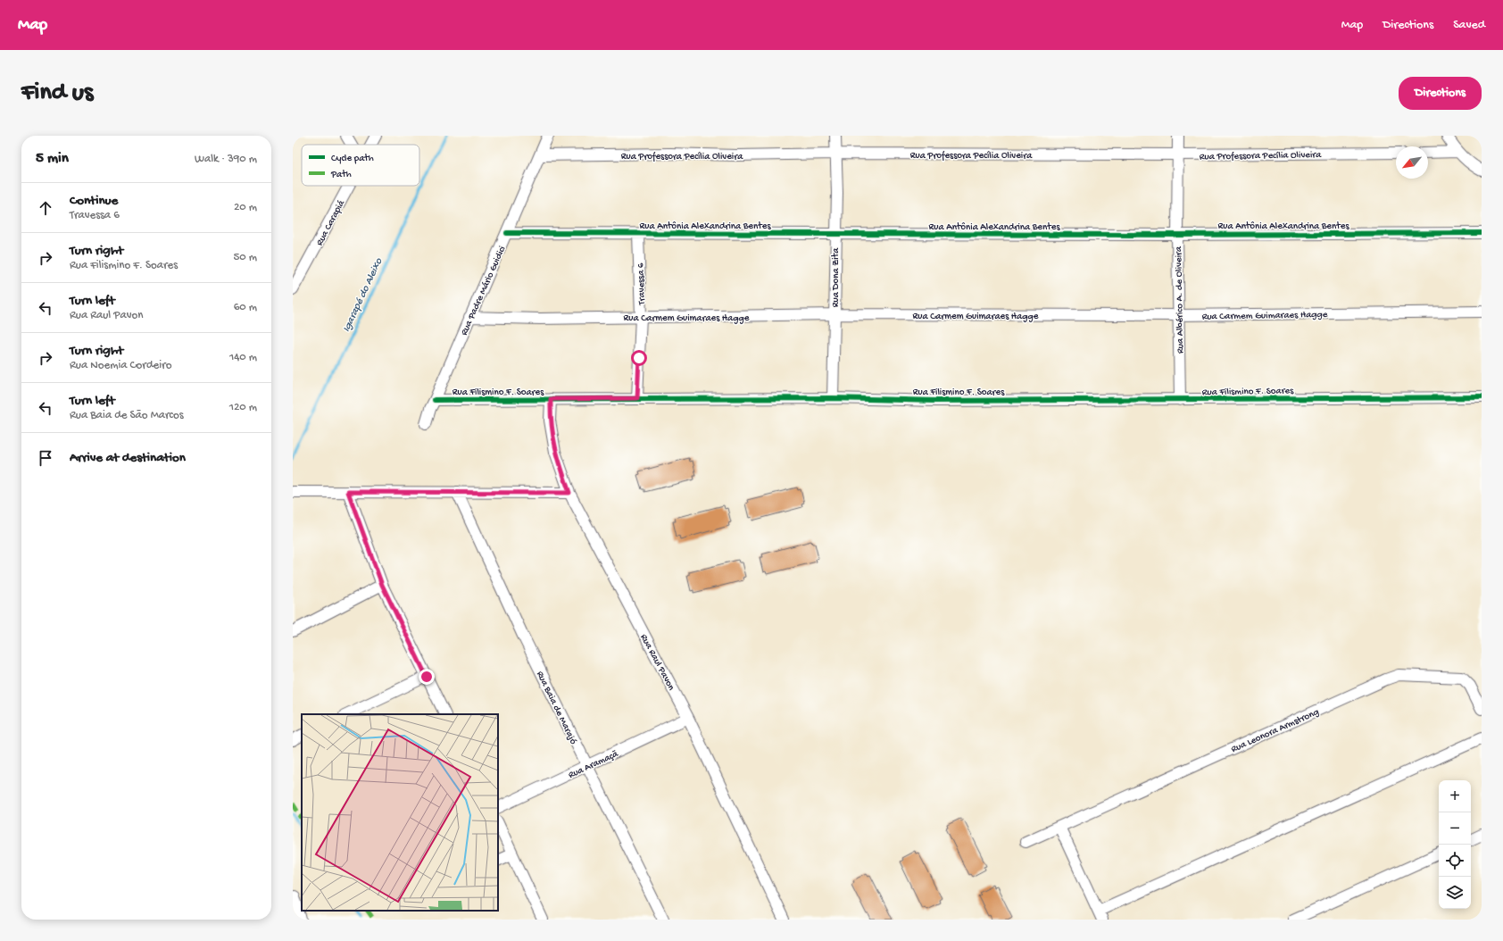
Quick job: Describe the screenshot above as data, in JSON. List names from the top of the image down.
{
  "streets": {
    "street": [
      "Rua Professora Pecília Oliveira",
      "Rua Carapiá",
      "Rua Antônia Alexandrina Bentes",
      "Rua Dona Zita",
      "Travessa 6",
      "Rua Padre Mário Guidici",
      "Rua Albérico A. de Oliveira",
      "Rua Carmem Guimaraes Hagge",
      "Rua Filismino F. Soares",
      "Rua Raul Pavon",
      "Rua Baia de Marajó",
      "Rua Leonora Armstrong",
      "Rua Aramaçã"
    ]
  },
  "crossings": [
    ["Rua Professora Pecília Oliveira", "Rua Dona Zita"],
    ["Rua Professora Pecília Oliveira", "Rua Padre Mário Guidici"],
    ["Rua Professora Pecília Oliveira", "Rua Albérico A. de Oliveira"],
    ["Rua Antônia Alexandrina Bentes", "Rua Dona Zita"],
    ["Rua Antônia Alexandrina Bentes", "Travessa 6"],
    ["Rua Antônia Alexandrina Bentes", "Rua Padre Mário Guidici"],
    ["Rua Antônia Alexandrina Bentes", "Rua Albérico A. de Oliveira"],
    ["Rua Dona Zita", "Rua Carmem Guimaraes Hagge"],
    ["Rua Dona Zita", "Rua Filismino F. Soares"],
    ["Travessa 6", "Rua Carmem Guimaraes Hagge"],
    ["Travessa 6", "Rua Filismino F. Soares"],
    ["Rua Padre Mário Guidici", "Rua Carmem Guimaraes Hagge"],
    ["Rua Padre Mário Guidici", "Rua Filismino F. Soares"],
    ["Rua Albérico A. de Oliveira", "Rua Carmem Guimaraes Hagge"],
    ["Rua Albérico A. de Oliveira", "Rua Filismino F. Soares"],
    ["Rua Filismino F. Soares", "Rua Raul Pavon"],
    ["Rua Raul Pavon", "Rua Aramaçã"],
    ["Rua Baia de Marajó", "Rua Aramaçã"]
  ],
  "water": ["Igarapé do Aleixo"],
  "legend": ["Cycle path", "Path"],
  "north": "bottom left",
  "page": {
    "header": "Map",
    "nav": ["Map", "Directions", "Saved"],
    "buttons": "Directions",
    "title": "Find us",
    "heading": ["5 min", "Walk · 390 m"],
    "list": [
      ["Continue", "Travessa 6", "20 m"],
      ["Turn right", "Rua Filismino F. Soares", "50 m"],
      ["Turn left", "Rua Raul Pavon", "60 m"],
      ["Turn right", "Rua Noemia Cordeiro", "140 m"],
      ["Turn left", "Rua Baia de São Marcos", "120 m"],
      "Arrive at destination"
    ],
    "map_buttons": ["+", "−"]
  }
}
